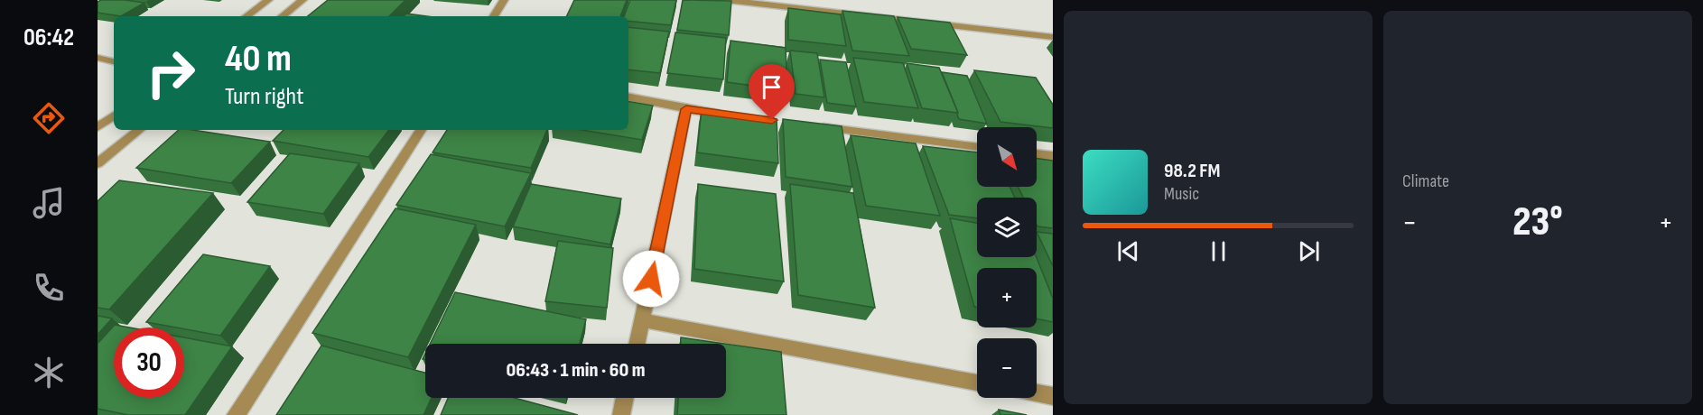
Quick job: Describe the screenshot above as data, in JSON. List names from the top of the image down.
{
  "north": "bottom right",
  "page": {
    "tabs": "06:42",
    "tile": "Climate",
    "turn": ["40 m", "Turn right"],
    "map_buttons": ["+", "−"],
    "song": ["98.2 FM", "Music"],
    "heat": ["−", "23°", "+"],
    "limit": "30",
    "trip": "06:43 · 1 min · 60 m"
  }
}
